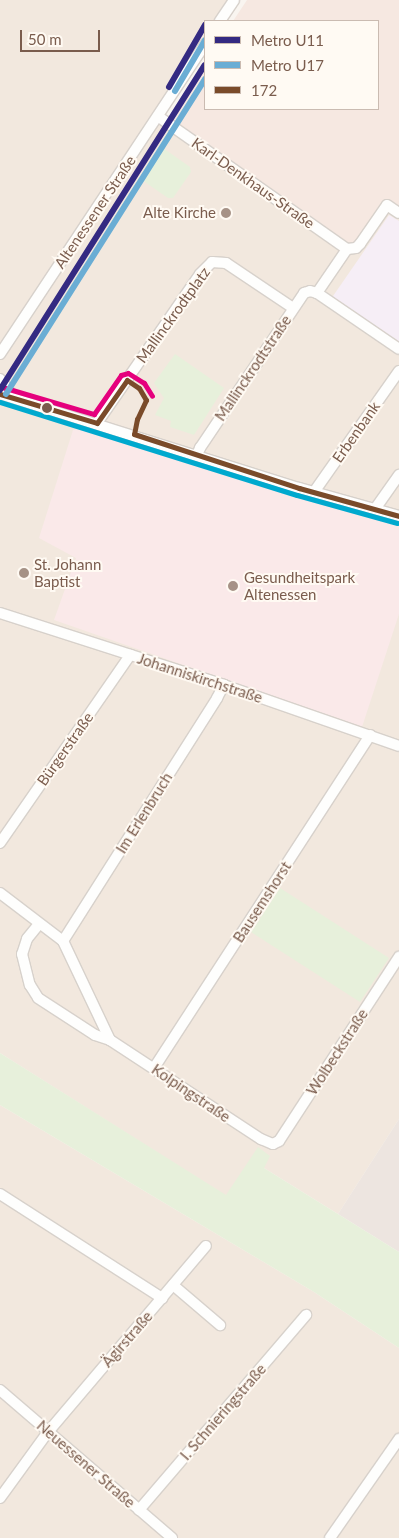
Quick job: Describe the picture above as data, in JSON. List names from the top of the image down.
{
  "streets": {
    "street": [
      "Karl-Denkhaus-Straße",
      "Altenessener Straße",
      "Mallinckrodtplatz",
      "Mallinckrodtstraße",
      "Erbenbank",
      "Johanniskirchstraße",
      "Bürgerstraße",
      "Im Erlenbruch",
      "Bausemshorst",
      "Wolbeckstraße",
      "Kolpingstraße",
      "Ägirstraße",
      "I. Schnieringstraße",
      "Neuessener Straße"
    ]
  },
  "crossings": [
    ["Karl-Denkhaus-Straße", "Altenessener Straße"],
    ["Mallinckrodtplatz", "Mallinckrodtstraße"],
    ["Johanniskirchstraße", "Bürgerstraße"],
    ["Johanniskirchstraße", "Im Erlenbruch"],
    ["Johanniskirchstraße", "Bausemshorst"],
    ["Bausemshorst", "Kolpingstraße"],
    ["Wolbeckstraße", "Kolpingstraße"],
    ["Ägirstraße", "Neuessener Straße"],
    ["I. Schnieringstraße", "Neuessener Straße"]
  ],
  "places": ["Alte Kirche", "St. Johann Baptist", "Gesundheitspark Altenessen"],
  "lines": ["metro line U11", "metro line U17", "transit line 172"],
  "legend": ["Metro U11", "Metro U17", "172"],
  "scale_bar": "50 m"
}
